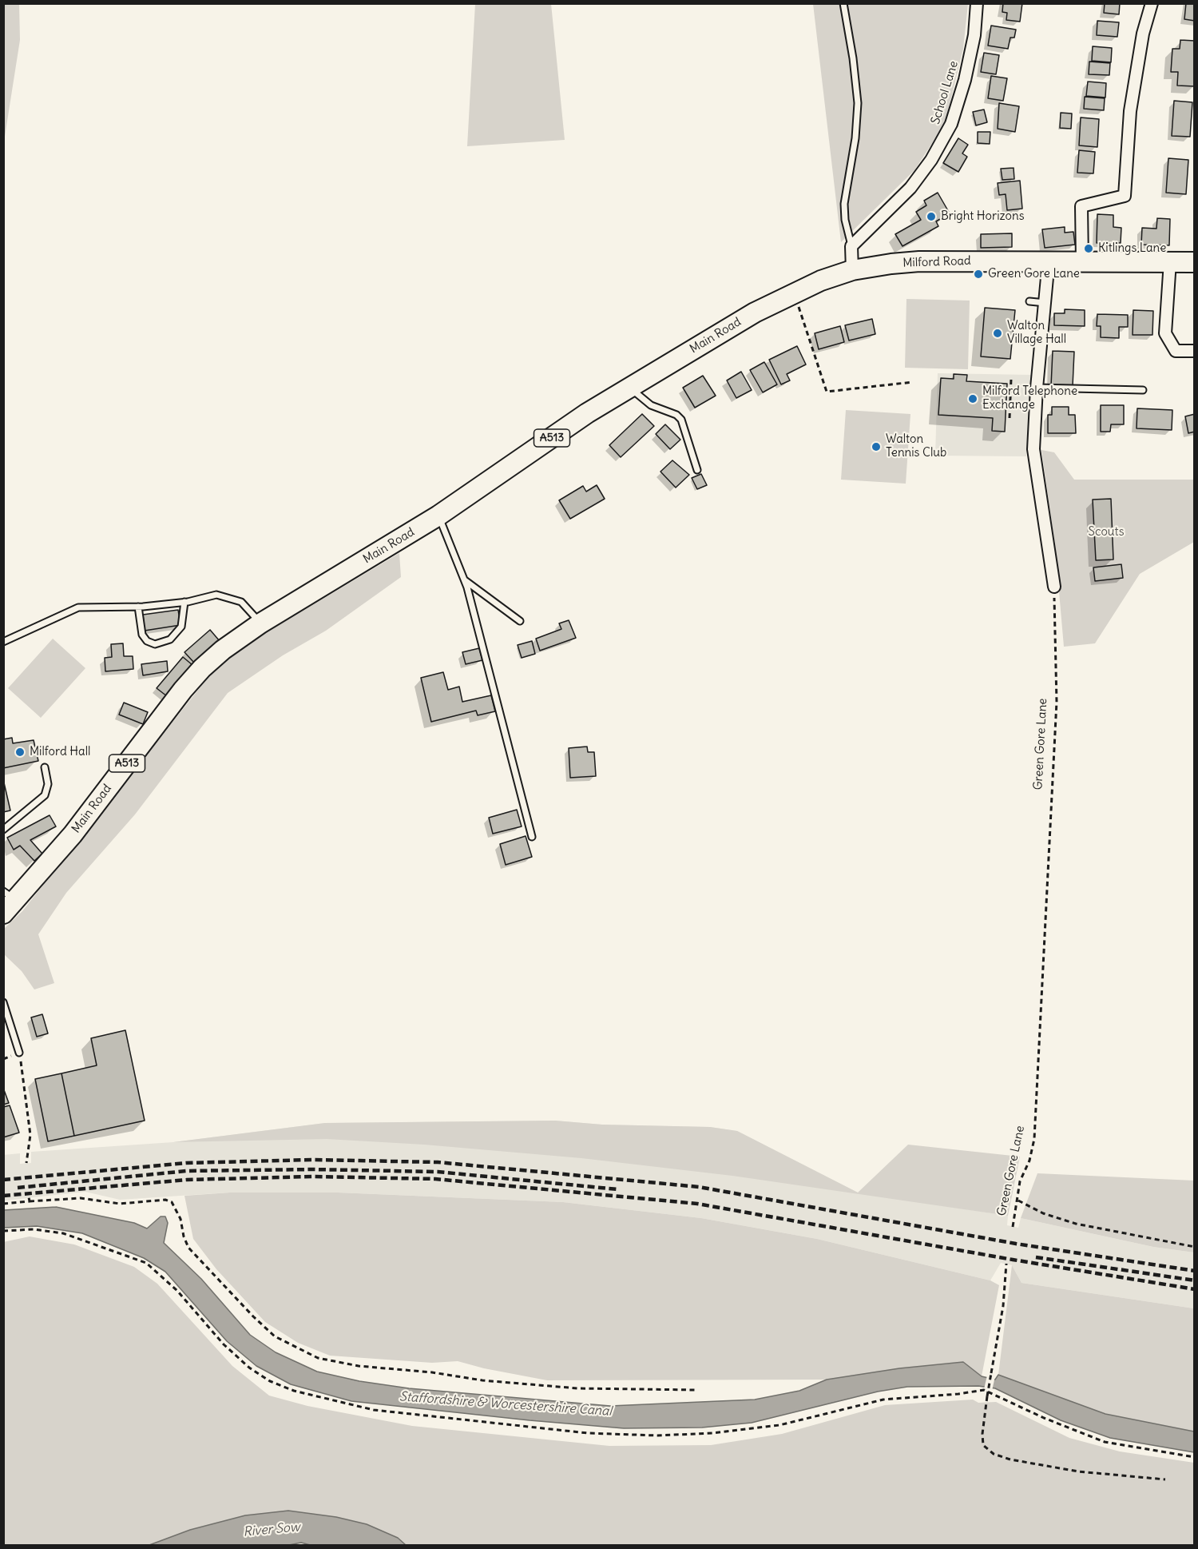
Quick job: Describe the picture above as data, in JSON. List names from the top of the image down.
{
  "streets": {
    "highway": ["Milford Road", "Main Road", "A513"],
    "street": ["School Lane"],
    "path": ["Green Gore Lane"]
  },
  "crossings": [
    ["Milford Road", "Main Road"]
  ],
  "water": ["Staffordshire & Worcestershire Canal", "River Sow"],
  "parks": ["Scouts"],
  "places": [
    "Bright Horizons",
    "Kitlings Lane",
    "Green Gore Lane",
    "Walton Village Hall",
    "Milford Telephone Exchange",
    "Walton Tennis Club",
    "Milford Hall"
  ]
}
